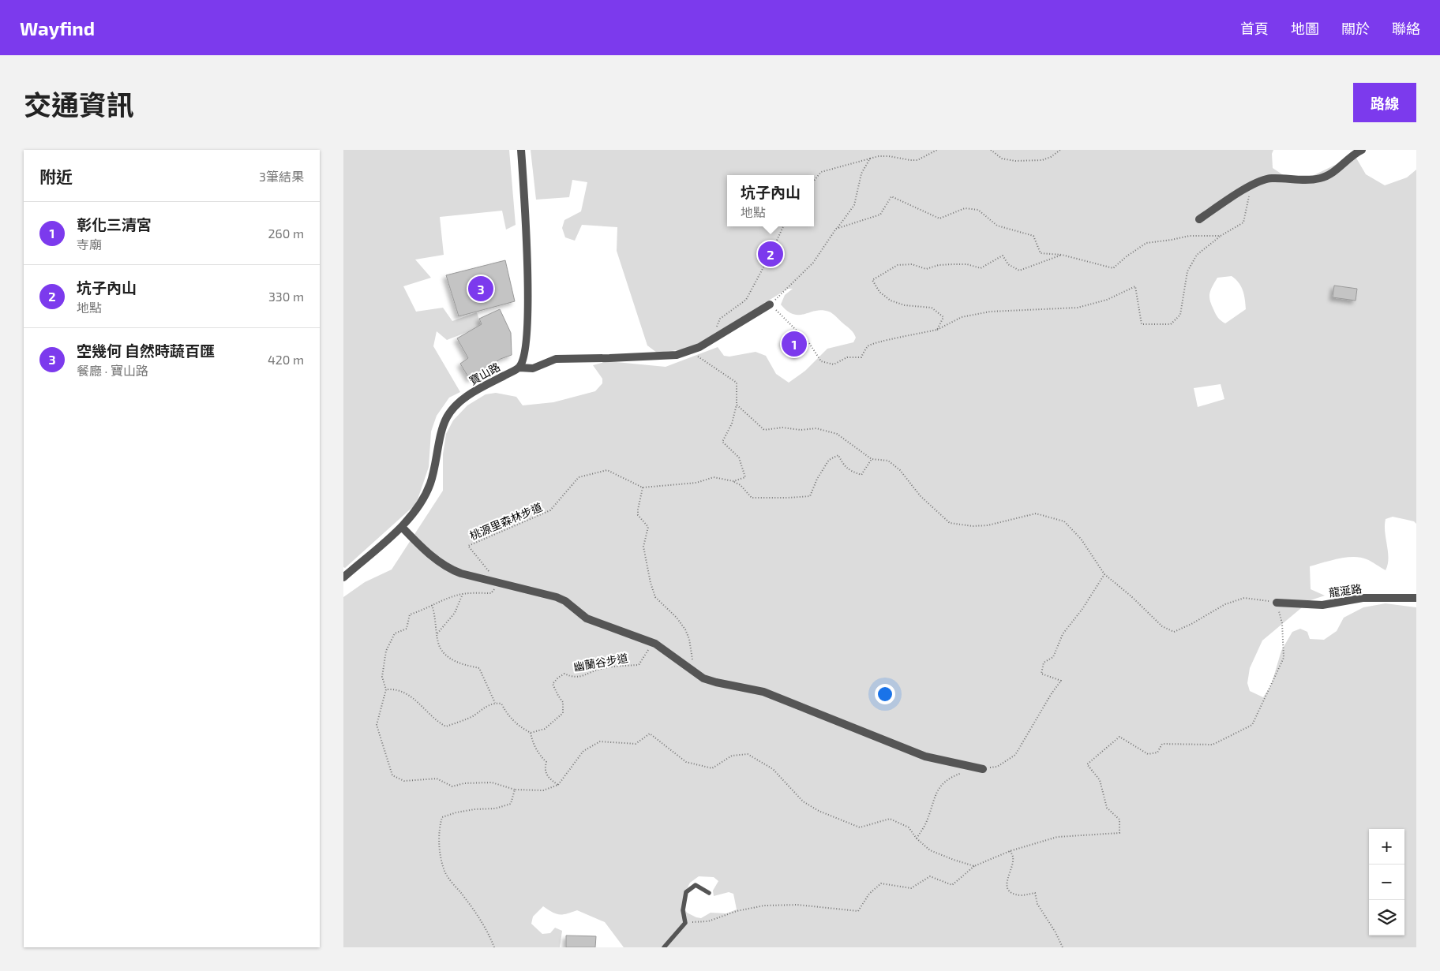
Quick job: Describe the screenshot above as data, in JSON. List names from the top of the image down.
{
  "streets": {
    "street": ["寶山路", "龍涎路"],
    "path": ["桃源里森林步道", "幽蘭谷步道"]
  },
  "page": {
    "header": "Wayfind",
    "nav": [
      "首頁",
      "地圖",
      "關於",
      "聯絡"
    ],
    "title": "交通資訊",
    "buttons": "路線",
    "heading": ["附近", "3筆結果"],
    "popup": ["坑子內山", "地點"],
    "list": [
      {
        "mark": "1",
        "name": "彰化三清宮",
        "note": "寺廟",
        "value": "260 m"
      },
      {
        "mark": "2",
        "name": "坑子內山",
        "note": "地點",
        "value": "330 m"
      },
      {
        "mark": "3",
        "name": "空幾何 自然時蔬百匯",
        "note": "餐廳 · 寶山路",
        "value": "420 m"
      }
    ],
    "pins": ["2", "3", "1"],
    "map_buttons": ["+", "−"]
  }
}
